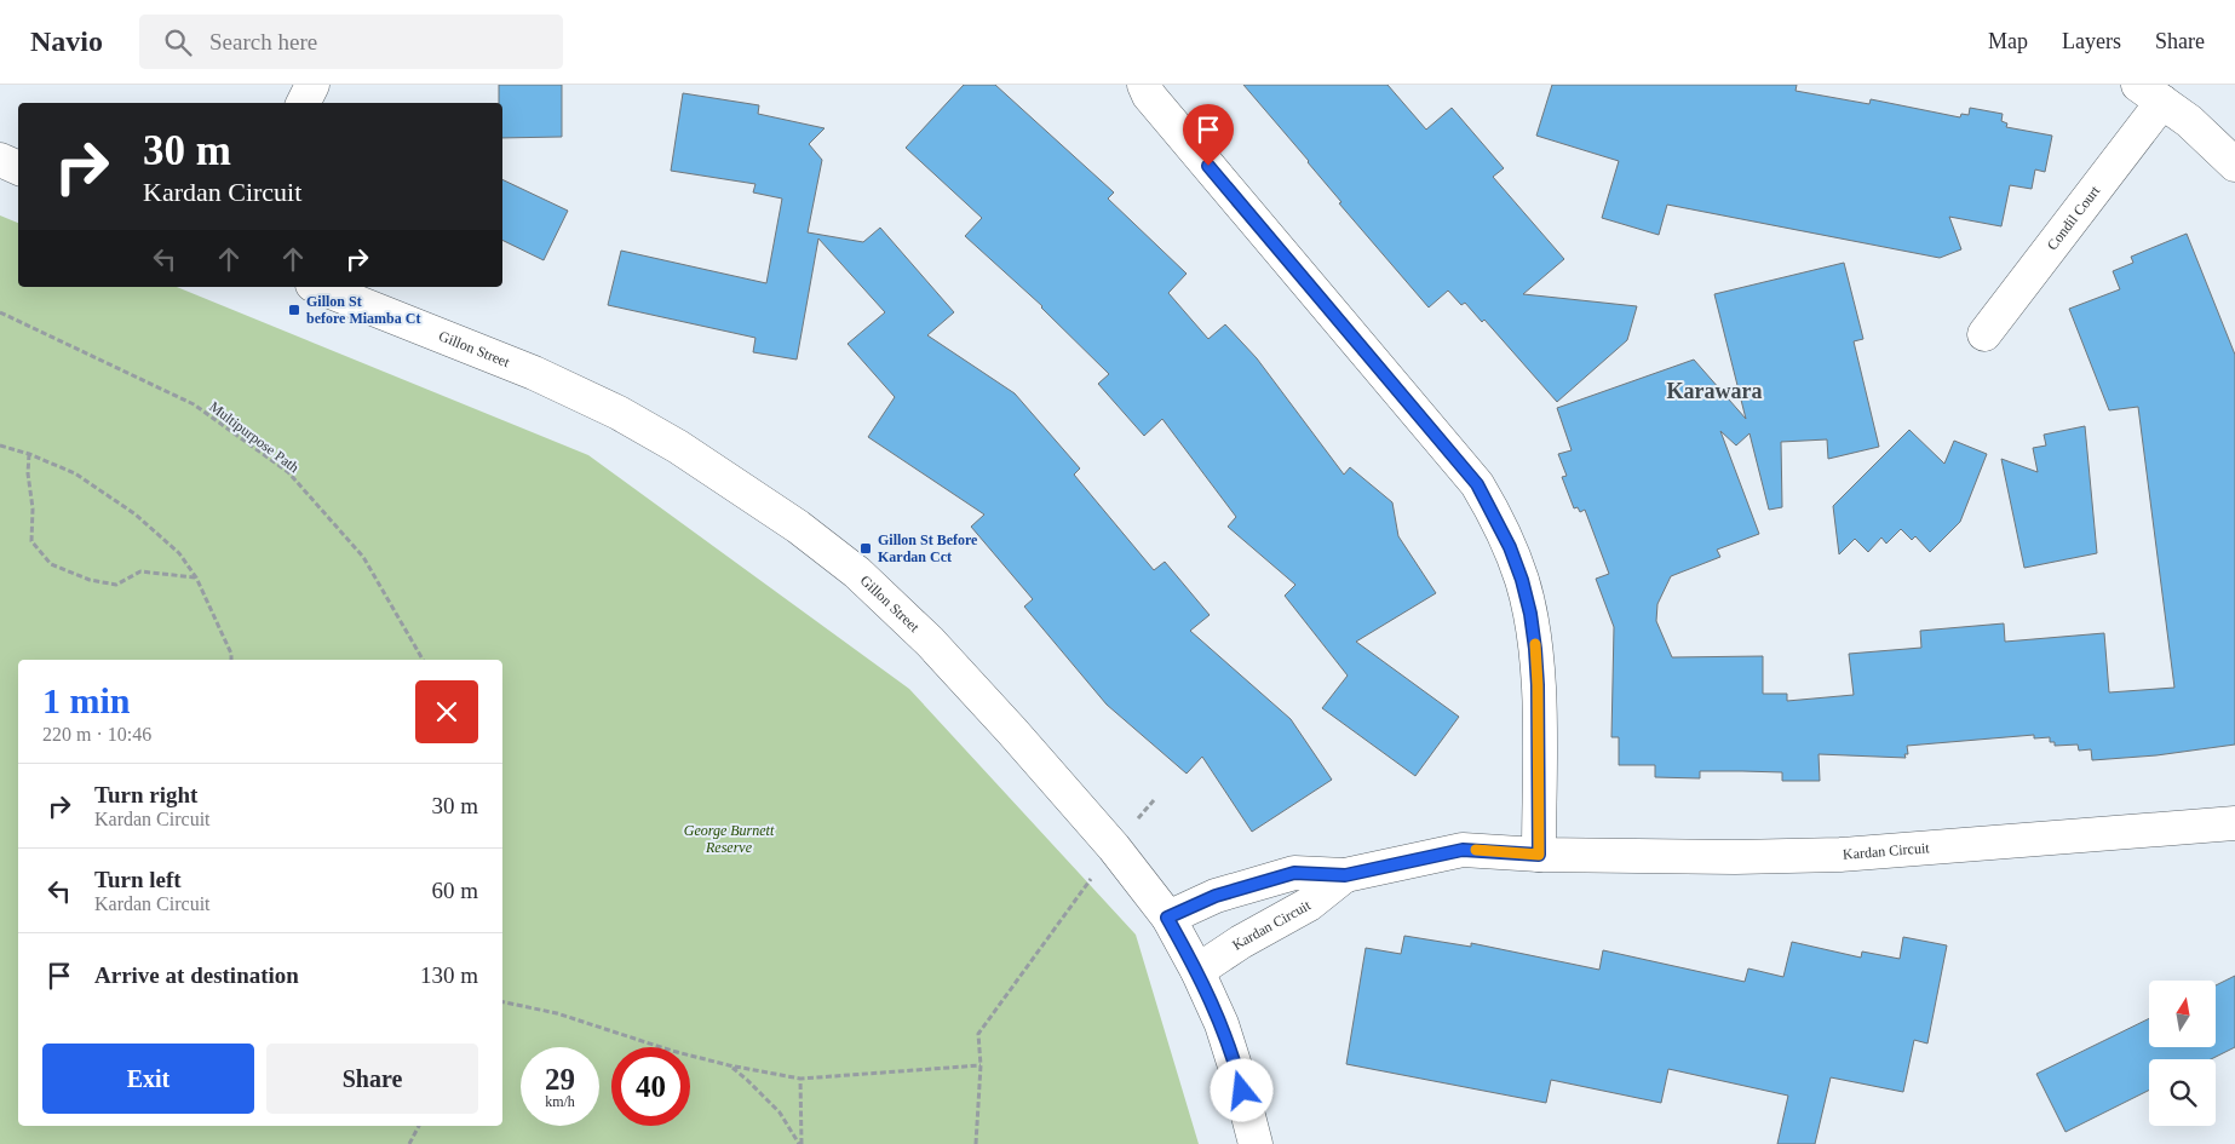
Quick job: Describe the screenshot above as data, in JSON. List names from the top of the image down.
{
  "streets": {
    "street": ["Condil Court", "Gillon Street", "Kardan Circuit"],
    "path": ["Multipurpose Path"]
  },
  "crossings": [
    ["Gillon Street", "Kardan Circuit"]
  ],
  "districts": ["Karawara"],
  "parks": ["George Burnett Reserve"],
  "places": {
    "transit": ["Gillon St before Miamba Ct", "Gillon St Before Kardan Cct"]
  },
  "north": "top",
  "page": {
    "header": "Navio",
    "search": "Search here",
    "nav": ["Map", "Layers", "Share"],
    "turn": ["30 m", "Kardan Circuit"],
    "heading": ["1 min", "220 m · 10:46"],
    "list": [
      {
        "name": "Turn right",
        "note": "Kardan Circuit",
        "value": "30 m"
      },
      {
        "name": "Turn left",
        "note": "Kardan Circuit",
        "value": "60 m"
      },
      {
        "name": "Arrive at destination",
        "value": "130 m"
      }
    ],
    "buttons": ["Exit", "Share"],
    "speed": "29 km/h",
    "limit": "40"
  }
}
